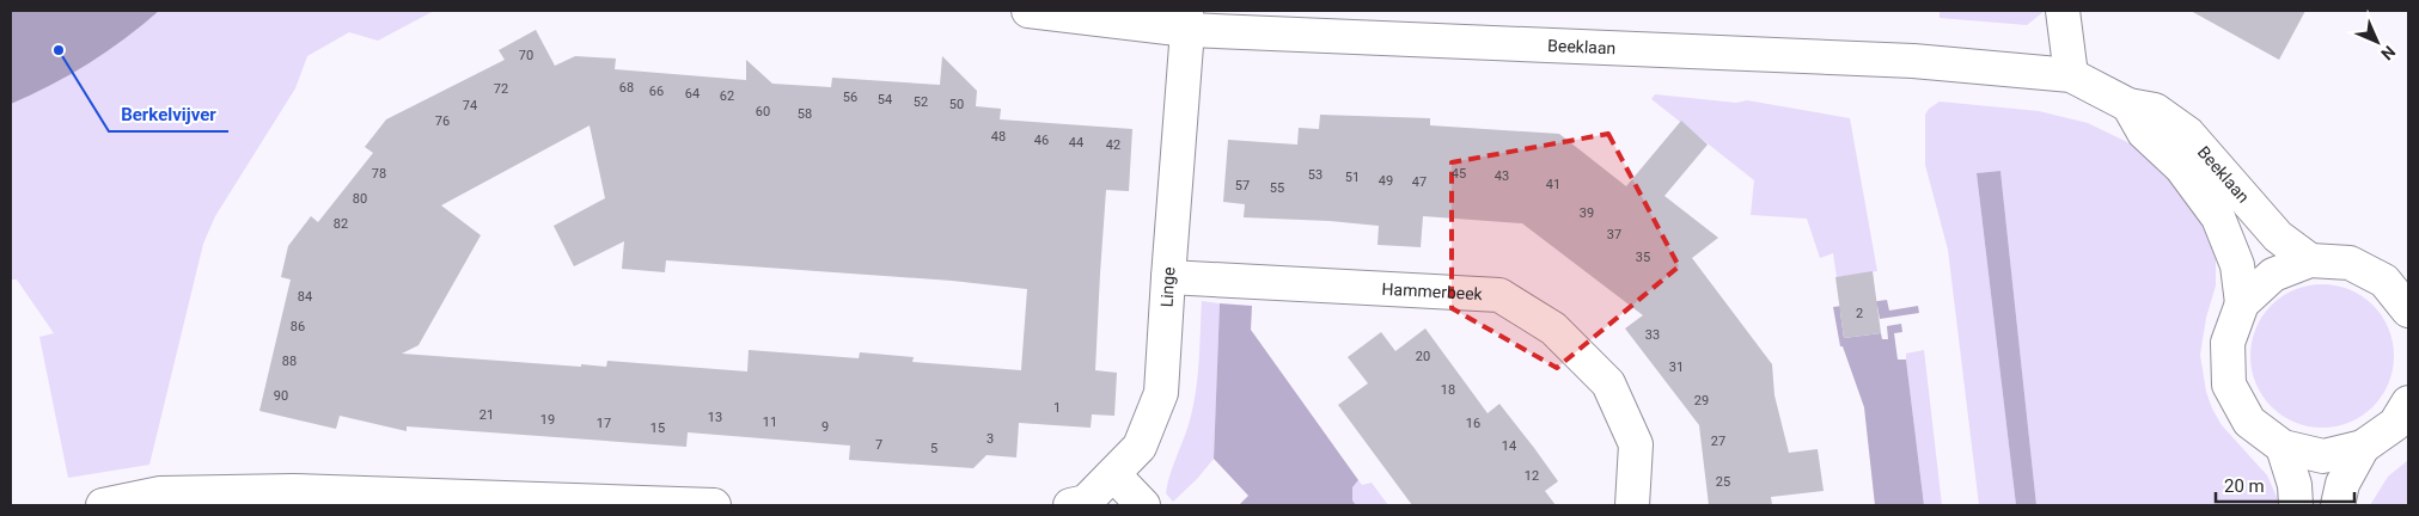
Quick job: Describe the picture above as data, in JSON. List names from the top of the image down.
{
  "streets": {
    "street": ["Beeklaan", "Linge", "Hammerbeek"]
  },
  "crossings": [
    ["Beeklaan", "Linge"],
    ["Linge", "Hammerbeek"]
  ],
  "places": ["Berkelvijver"],
  "house_numbers": [
    "70",
    "68",
    "72",
    "66",
    "64",
    "62",
    "56",
    "54",
    "52",
    "50",
    "74",
    "60",
    "58",
    "76",
    "48",
    "46",
    "44",
    "42",
    "78",
    "45",
    "53",
    "43",
    "51",
    "49",
    "47",
    "41",
    "57",
    "55",
    "80",
    "39",
    "82",
    "37",
    "35",
    "84",
    "2",
    "86",
    "33",
    "20",
    "88",
    "31",
    "18",
    "90",
    "29",
    "1",
    "21",
    "13",
    "19",
    "11",
    "17",
    "16",
    "9",
    "15",
    "3",
    "27",
    "7",
    "14",
    "5",
    "12",
    "25"
  ],
  "scale_bar": "20 m",
  "north": "bottom right"
}
